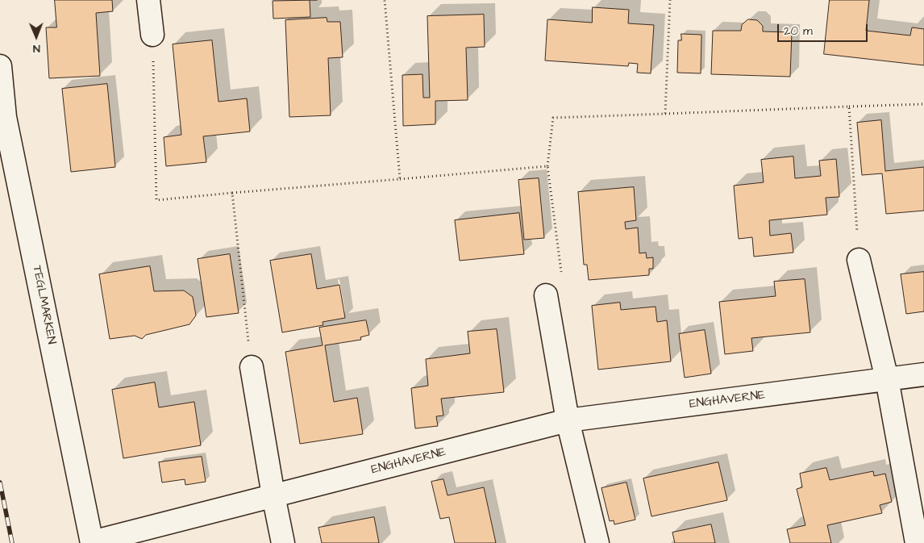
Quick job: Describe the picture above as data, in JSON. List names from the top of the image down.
{
  "streets": {
    "street": ["TEGLMARKEN", "ENGHAVERNE"]
  },
  "crossings": [
    ["TEGLMARKEN", "ENGHAVERNE"]
  ],
  "scale_bar": "20 m",
  "north": "bottom"
}
